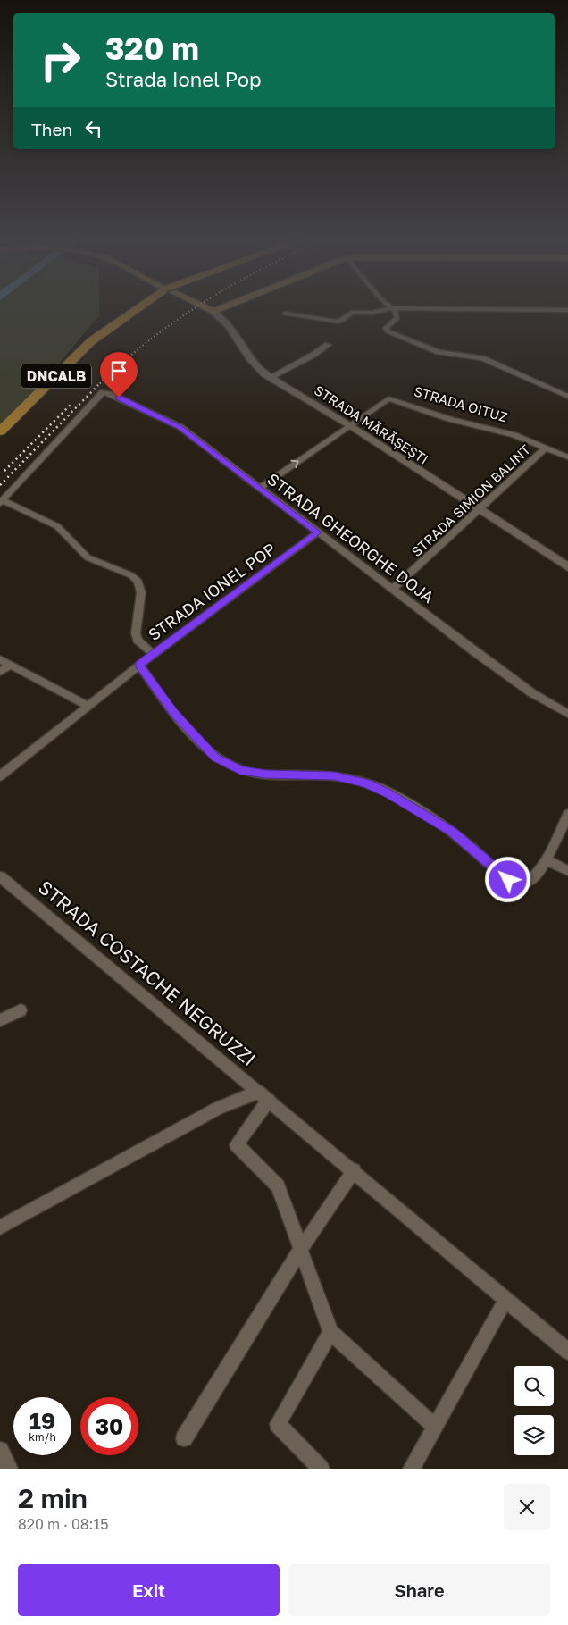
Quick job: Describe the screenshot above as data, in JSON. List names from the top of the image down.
{
  "streets": {
    "main road": ["DNCALB", "STRADA MĂRĂȘEȘTI"],
    "street": [
      "STRADA OITUZ",
      "STRADA SIMION BALINT",
      "STRADA GHEORGHE DOJA",
      "STRADA IONEL POP",
      "STRADA COSTACHE NEGRUZZI"
    ]
  },
  "crossings": [
    ["STRADA OITUZ", "STRADA MĂRĂȘEȘTI"],
    ["STRADA OITUZ", "STRADA SIMION BALINT"],
    ["STRADA MĂRĂȘEȘTI", "STRADA SIMION BALINT"],
    ["STRADA SIMION BALINT", "STRADA GHEORGHE DOJA"],
    ["STRADA GHEORGHE DOJA", "STRADA IONEL POP"]
  ],
  "page": {
    "turn": ["320 m", "Strada Ionel Pop"],
    "then": "Then",
    "speed": "19 km/h",
    "limit": "30",
    "heading": ["2 min", "820 m · 08:15"],
    "buttons": ["Exit", "Share"]
  }
}
